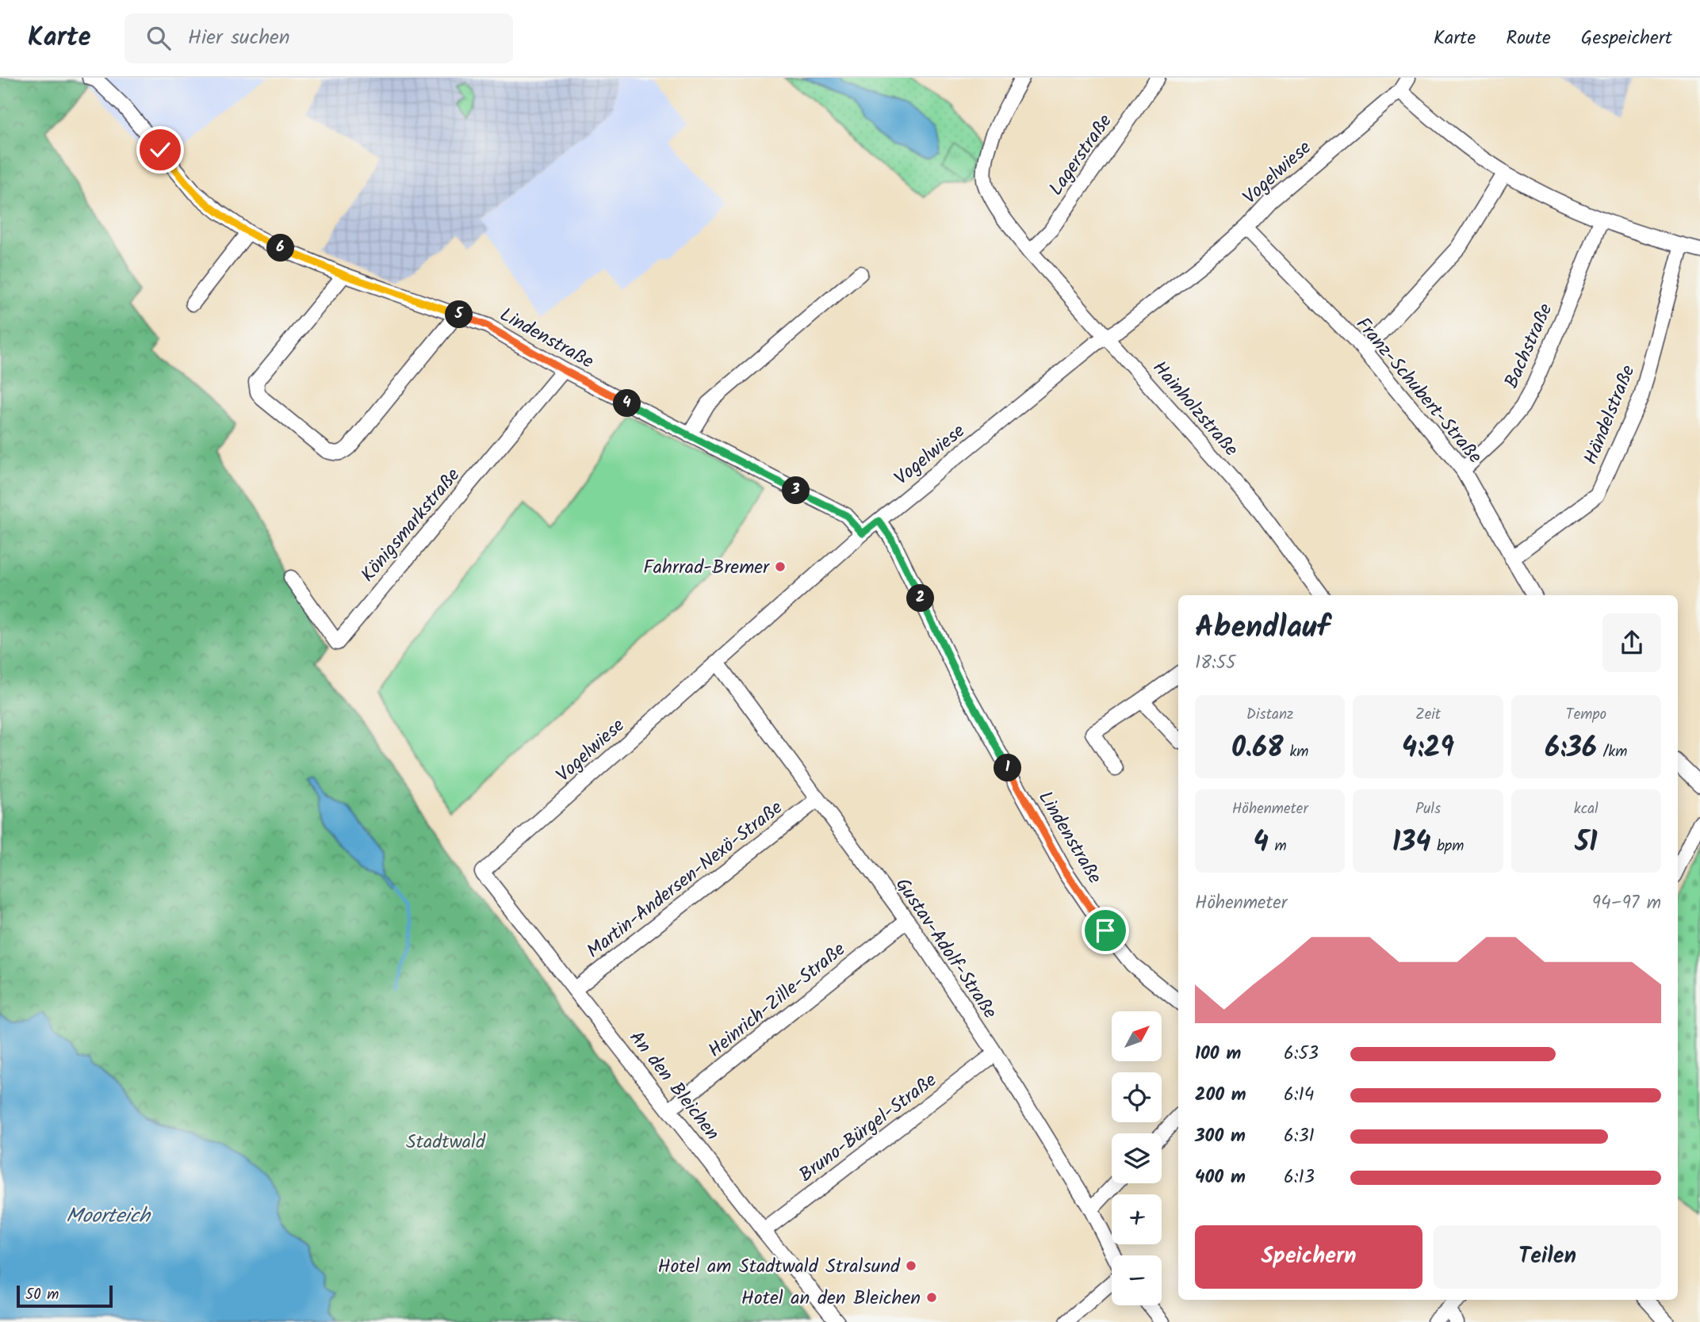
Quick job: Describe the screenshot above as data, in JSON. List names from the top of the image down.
{
  "streets": {
    "street": [
      "Lagerstraße",
      "Vogelwiese",
      "Lindenstraße",
      "Bachstraße",
      "Franz-Schubert-Straße",
      "Hainholzstraße",
      "Händelstraße",
      "Königsmarkstraße",
      "Martin-Andersen-Nexö-Straße",
      "Gustav-Adolf-Straße",
      "Heinrich-Zille-Straße",
      "An den Bleichen",
      "Bruno-Bürgel-Straße"
    ]
  },
  "crossings": [
    ["Lagerstraße", "Hainholzstraße"],
    ["Vogelwiese", "Lindenstraße"],
    ["Vogelwiese", "Franz-Schubert-Straße"],
    ["Vogelwiese", "Hainholzstraße"],
    ["Vogelwiese", "Gustav-Adolf-Straße"],
    ["Vogelwiese", "An den Bleichen"],
    ["Lindenstraße", "Königsmarkstraße"],
    ["Bachstraße", "Franz-Schubert-Straße"],
    ["Franz-Schubert-Straße", "Händelstraße"],
    ["Martin-Andersen-Nexö-Straße", "Gustav-Adolf-Straße"],
    ["Martin-Andersen-Nexö-Straße", "An den Bleichen"],
    ["Gustav-Adolf-Straße", "Heinrich-Zille-Straße"],
    ["Gustav-Adolf-Straße", "Bruno-Bürgel-Straße"],
    ["Heinrich-Zille-Straße", "An den Bleichen"],
    ["An den Bleichen", "Bruno-Bürgel-Straße"]
  ],
  "water": ["Moorteich"],
  "parks": ["Stadtwald"],
  "places": ["Fahrrad-Bremer", "Hotel am Stadtwald Stralsund", "Hotel an den Bleichen"],
  "scale_bar": "50 m",
  "north": "top right",
  "page": {
    "header": "Karte",
    "search": "Hier suchen",
    "nav": ["Karte", "Route", "Gespeichert"],
    "pins": [
      "6",
      "5",
      "4",
      "3",
      "2",
      "1"
    ],
    "heading": ["Abendlauf", "18:55"],
    "stats": [
      ["Distanz", "0.68 km"],
      ["Zeit", "4:29"],
      ["Tempo", "6:36 /km"],
      ["Höhenmeter", "4 m"],
      ["Puls", "134 bpm"],
      ["kcal", "51"]
    ],
    "chart": ["Höhenmeter", "94–97 m"],
    "map_buttons": ["+", "−"],
    "list": [
      {
        "name": "100 m",
        "note": "6:53"
      },
      {
        "name": "200 m",
        "note": "6:14"
      },
      {
        "name": "300 m",
        "note": "6:31"
      },
      {
        "name": "400 m",
        "note": "6:13"
      }
    ],
    "buttons": ["Speichern", "Teilen"],
    "scale": "50 m"
  }
}
